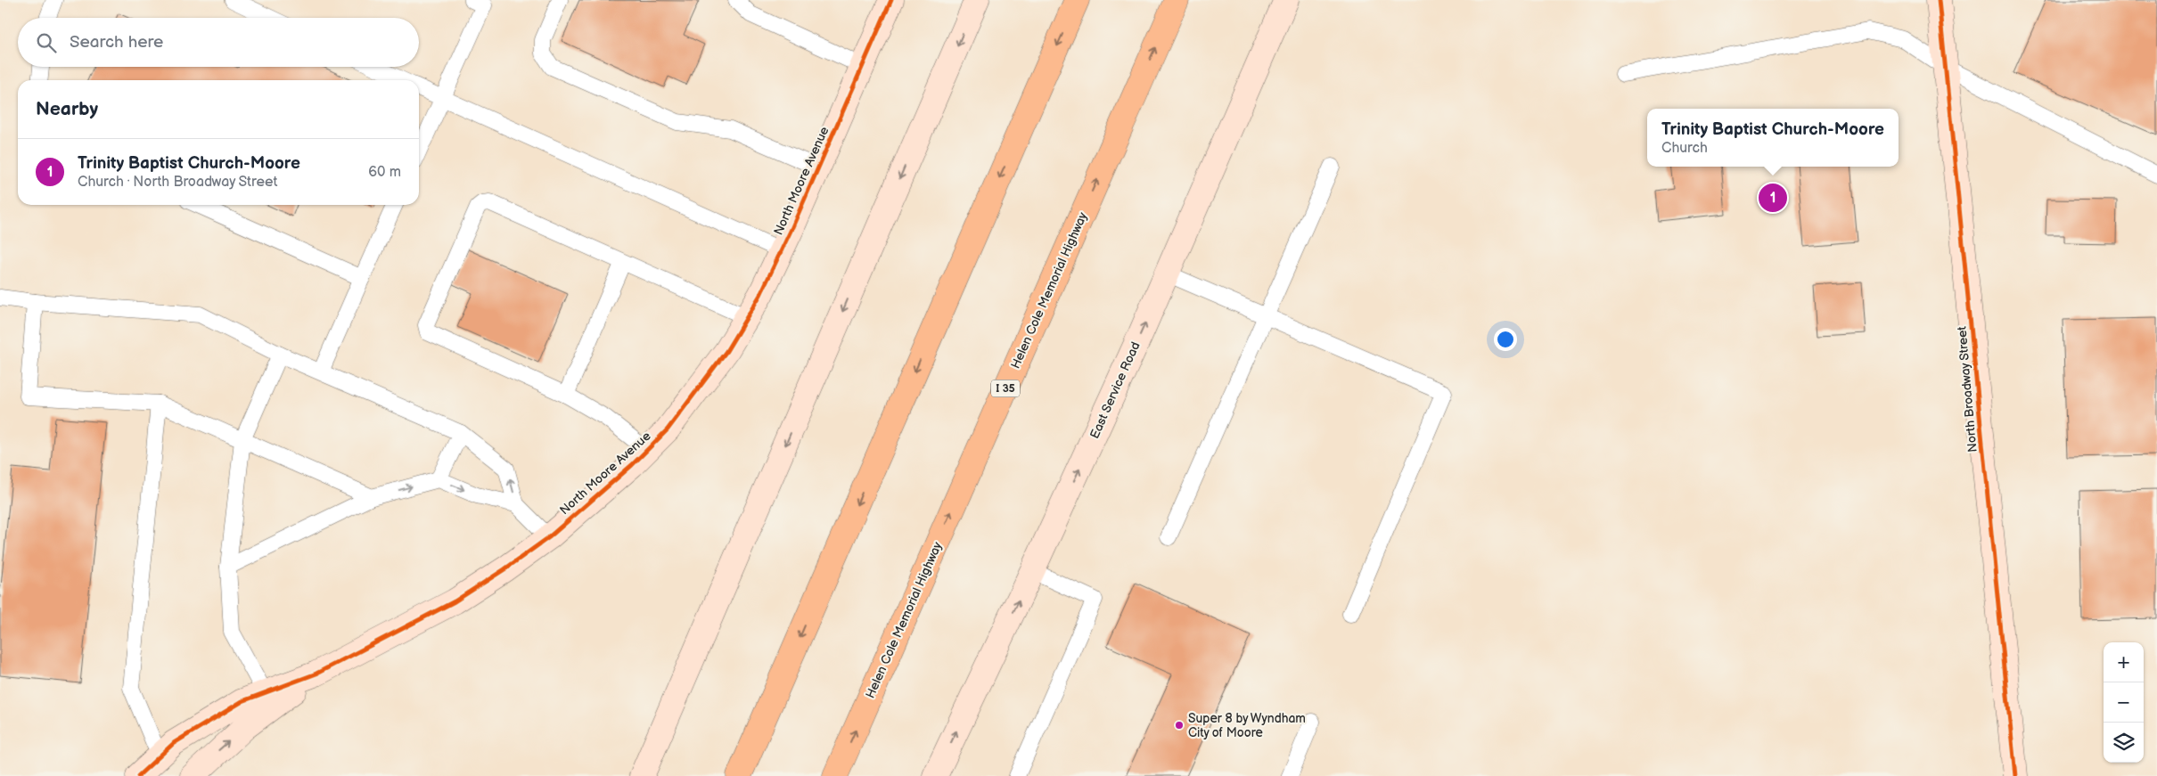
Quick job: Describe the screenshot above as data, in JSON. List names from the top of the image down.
{
  "streets": {
    "highway": ["Helen Cole Memorial Highway", "I 35"],
    "street": ["North Moore Avenue", "North Broadway Street", "East Service Road"]
  },
  "one_way": ["East Service Road"],
  "places": ["Super 8 by Wyndham City of Moore"],
  "page": {
    "search": "Search here",
    "heading": "Nearby",
    "popup": ["Trinity Baptist Church-Moore", "Church"],
    "list": [
      {
        "mark": "1",
        "name": "Trinity Baptist Church-Moore",
        "note": "Church · North Broadway Street",
        "value": "60 m"
      }
    ],
    "pins": "1",
    "map_buttons": ["+", "−"]
  }
}
